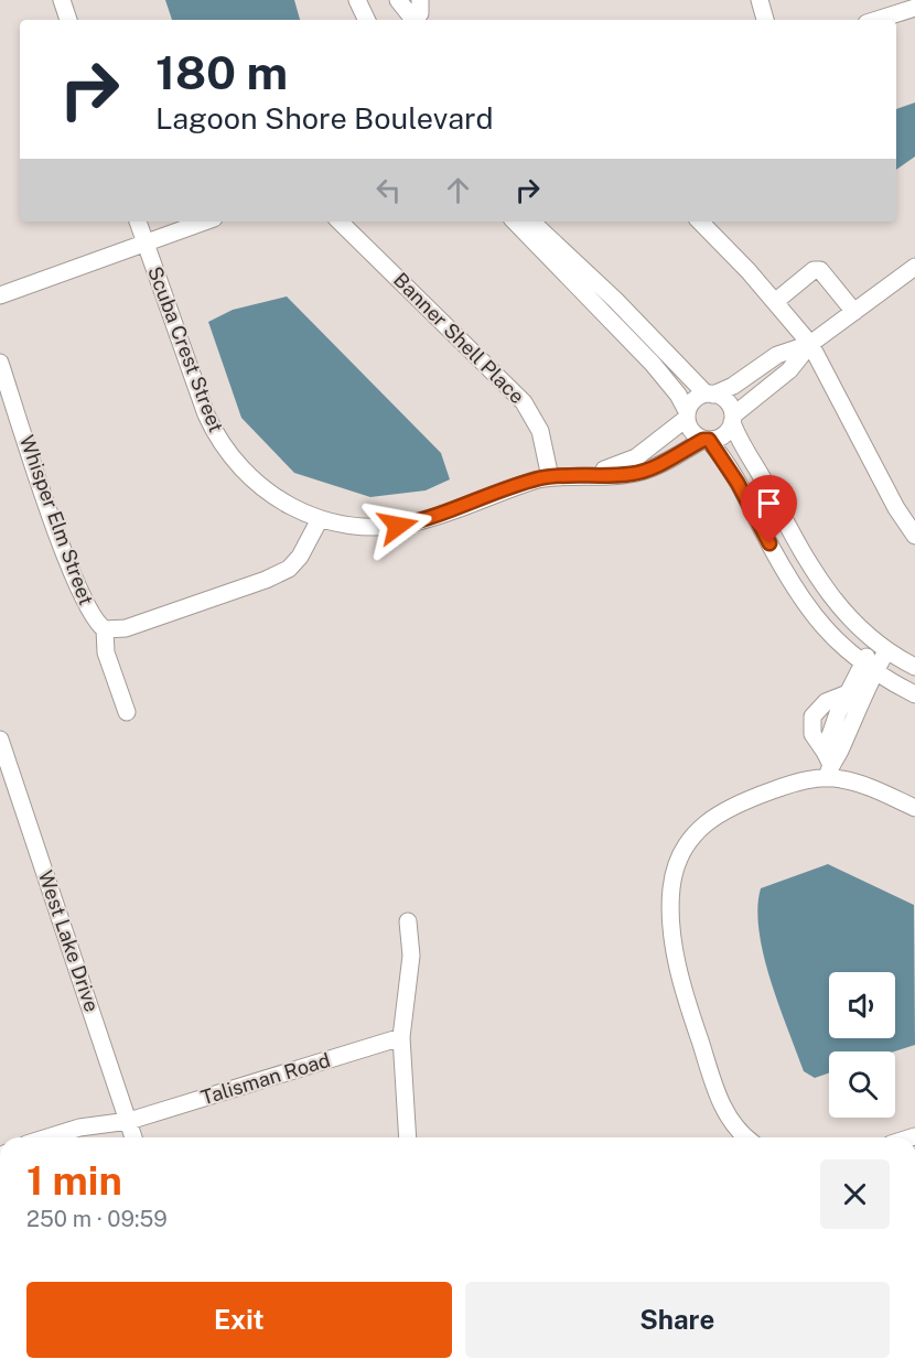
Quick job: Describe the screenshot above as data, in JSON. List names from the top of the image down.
{
  "streets": {
    "street": [
      "Banner Shell Place",
      "Scuba Crest Street",
      "Whisper Elm Street",
      "West Lake Drive",
      "Talisman Road"
    ]
  },
  "crossings": [
    ["Banner Shell Place", "Scuba Crest Street"],
    ["West Lake Drive", "Talisman Road"]
  ],
  "page": {
    "turn": ["180 m", "Lagoon Shore Boulevard"],
    "heading": ["1 min", "250 m · 09:59"],
    "buttons": ["Exit", "Share"]
  }
}
